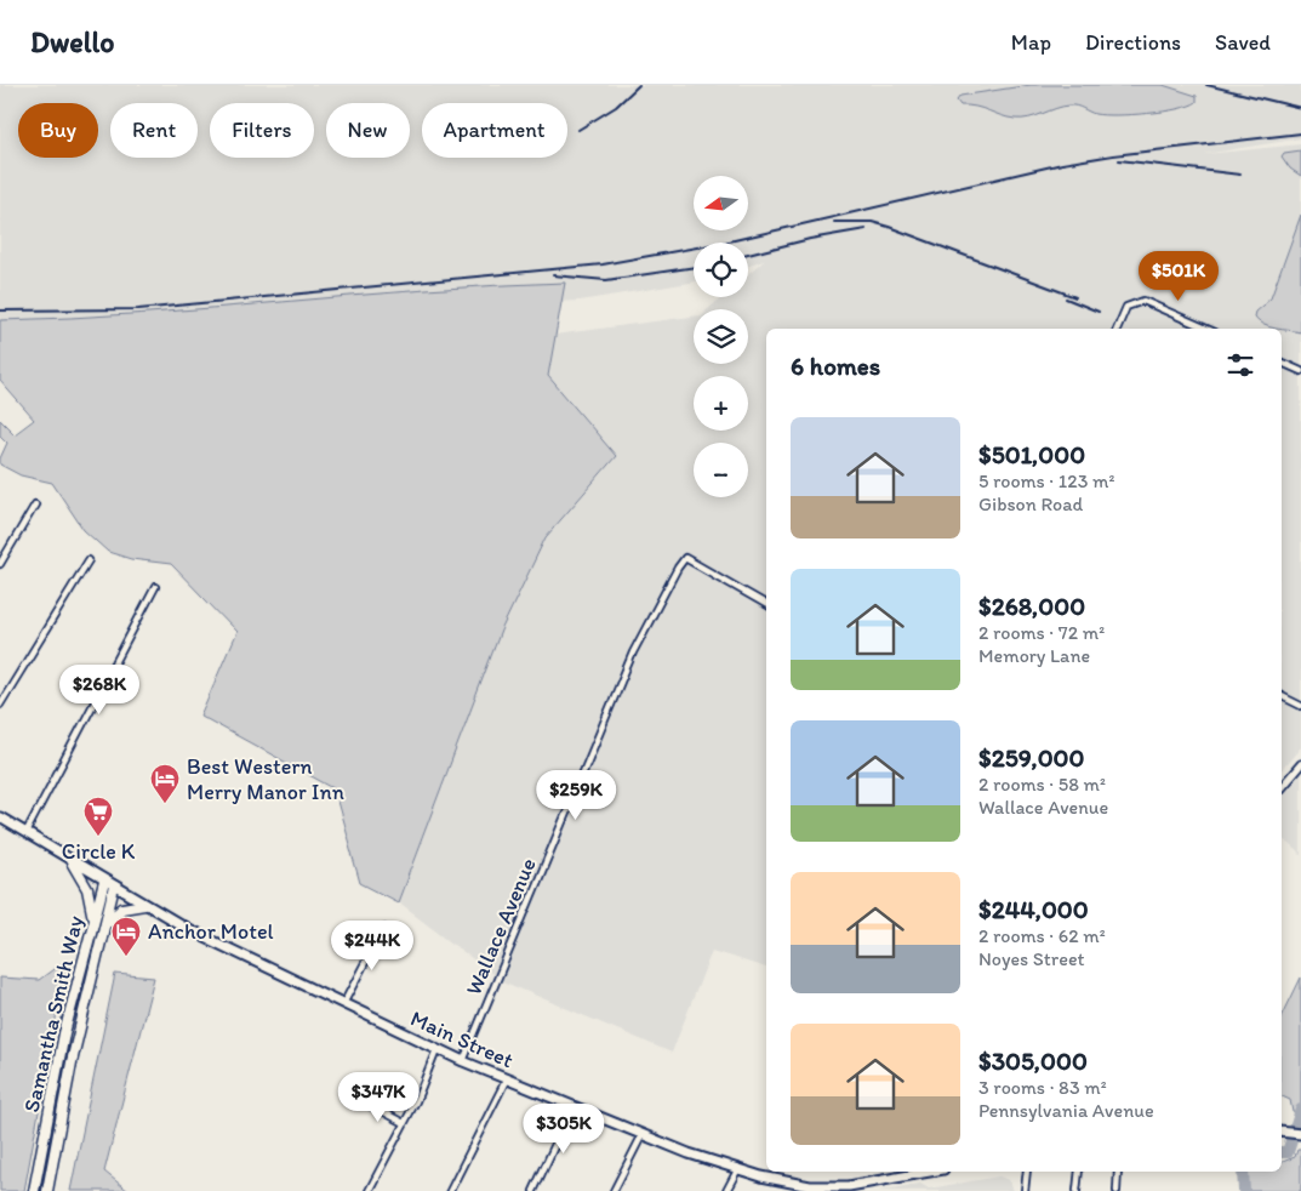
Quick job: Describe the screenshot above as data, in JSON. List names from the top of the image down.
{
  "streets": {
    "highway": ["Samantha Smith Way"],
    "main road": ["Main Street"],
    "street": ["Wallace Avenue"]
  },
  "crossings": [
    ["Wallace Avenue", "Main Street"],
    ["Samantha Smith Way", "Main Street"]
  ],
  "places": {
    "hotel": ["Best Western Merry Manor Inn", "Anchor Motel"],
    "supermarket": ["Circle K"]
  },
  "north": "left",
  "page": {
    "header": "Dwello",
    "nav": ["Map", "Directions", "Saved"],
    "chip": [
      "Buy",
      "Rent",
      "Filters",
      "New",
      "Apartment"
    ],
    "map_buttons": ["+", "−"],
    "price": [
      "$501K",
      "$268K",
      "$259K",
      "$244K",
      "$347K",
      "$305K"
    ],
    "heading": "6 homes",
    "list": [
      {
        "name": "$501,000",
        "note": "5 rooms · 123 m² · Gibson Road"
      },
      {
        "name": "$268,000",
        "note": "2 rooms · 72 m² · Memory Lane"
      },
      {
        "name": "$259,000",
        "note": "2 rooms · 58 m² · Wallace Avenue"
      },
      {
        "name": "$244,000",
        "note": "2 rooms · 62 m² · Noyes Street"
      },
      {
        "name": "$305,000",
        "note": "3 rooms · 83 m² · Pennsylvania Avenue"
      }
    ]
  }
}
